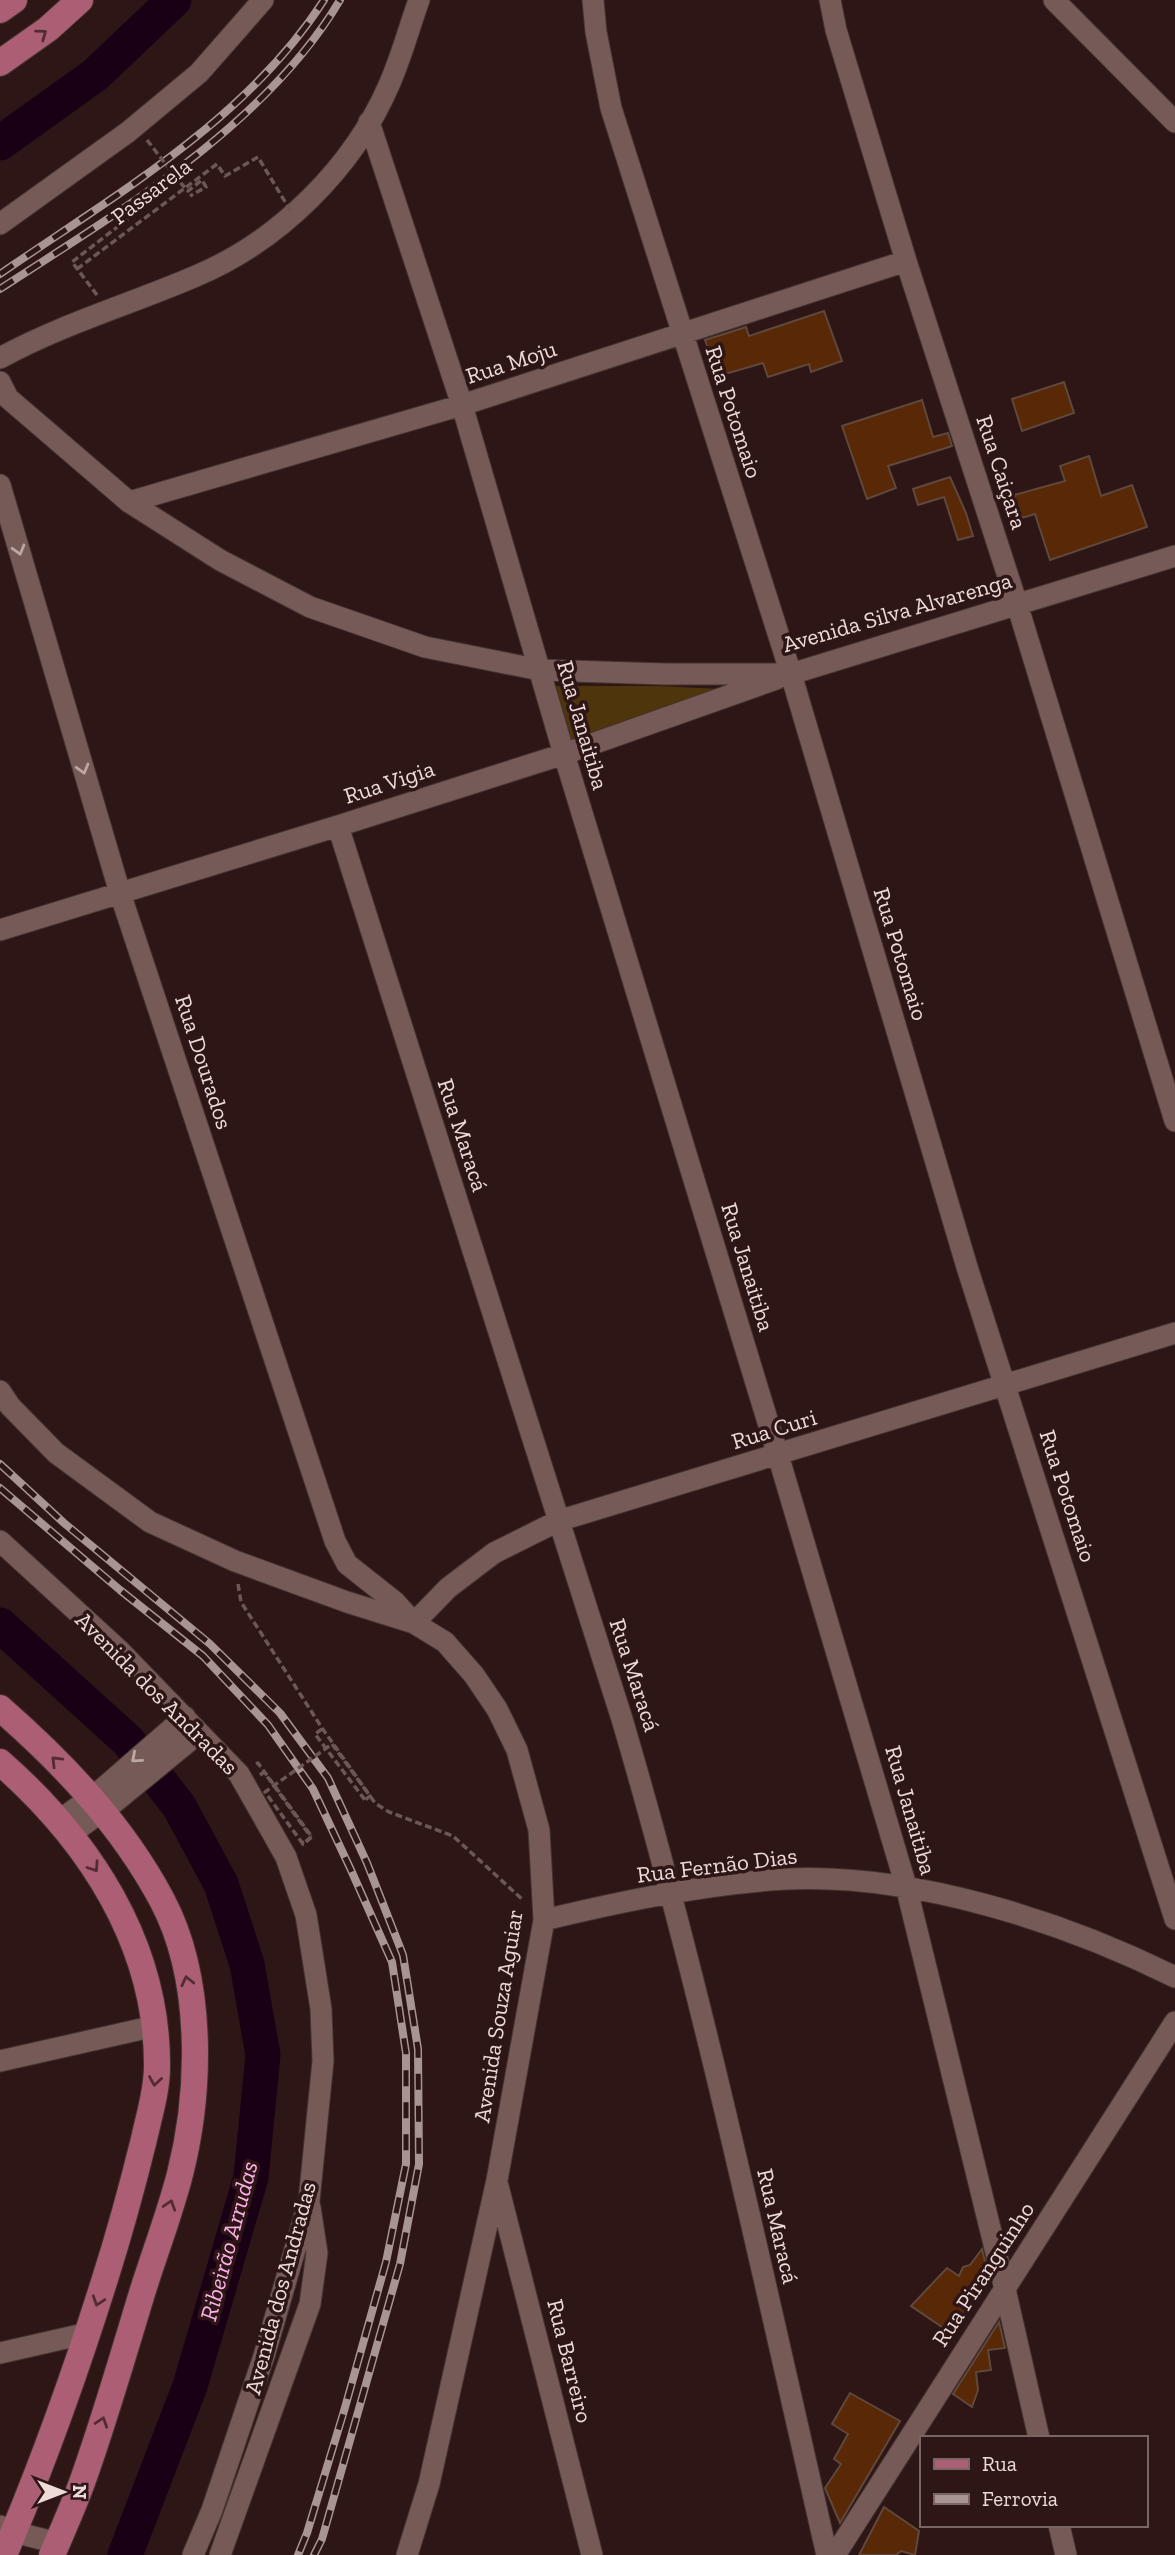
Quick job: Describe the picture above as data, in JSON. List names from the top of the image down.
{
  "streets": {
    "street": [
      "Rua Moju",
      "Rua Potomaio",
      "Rua Caiçara",
      "Avenida Silva Alvarenga",
      "Rua Janaitiba",
      "Rua Vigia",
      "Rua Dourados",
      "Rua Maracá",
      "Rua Curi",
      "Avenida dos Andradas",
      "Rua Fernão Dias",
      "Avenida Souza Aguiar",
      "Rua Piranguinho",
      "Rua Barreiro"
    ],
    "path": ["Passarela"]
  },
  "crossings": [
    ["Rua Moju", "Rua Potomaio"],
    ["Rua Moju", "Rua Caiçara"],
    ["Rua Moju", "Avenida Silva Alvarenga"],
    ["Rua Moju", "Rua Janaitiba"],
    ["Rua Potomaio", "Avenida Silva Alvarenga"],
    ["Rua Potomaio", "Rua Vigia"],
    ["Rua Potomaio", "Rua Curi"],
    ["Rua Caiçara", "Avenida Silva Alvarenga"],
    ["Avenida Silva Alvarenga", "Rua Janaitiba"],
    ["Avenida Silva Alvarenga", "Rua Vigia"],
    ["Rua Janaitiba", "Rua Vigia"],
    ["Rua Janaitiba", "Rua Curi"],
    ["Rua Janaitiba", "Rua Fernão Dias"],
    ["Rua Janaitiba", "Rua Piranguinho"],
    ["Rua Vigia", "Rua Dourados"],
    ["Rua Vigia", "Rua Maracá"],
    ["Rua Dourados", "Rua Curi"],
    ["Rua Dourados", "Avenida Souza Aguiar"],
    ["Rua Maracá", "Rua Curi"],
    ["Rua Maracá", "Rua Fernão Dias"],
    ["Rua Curi", "Avenida Souza Aguiar"],
    ["Rua Fernão Dias", "Avenida Souza Aguiar"],
    ["Avenida Souza Aguiar", "Rua Barreiro"]
  ],
  "water": ["Ribeirão Arrudas"],
  "legend": ["Rua", "Ferrovia"],
  "north": "right"
}
